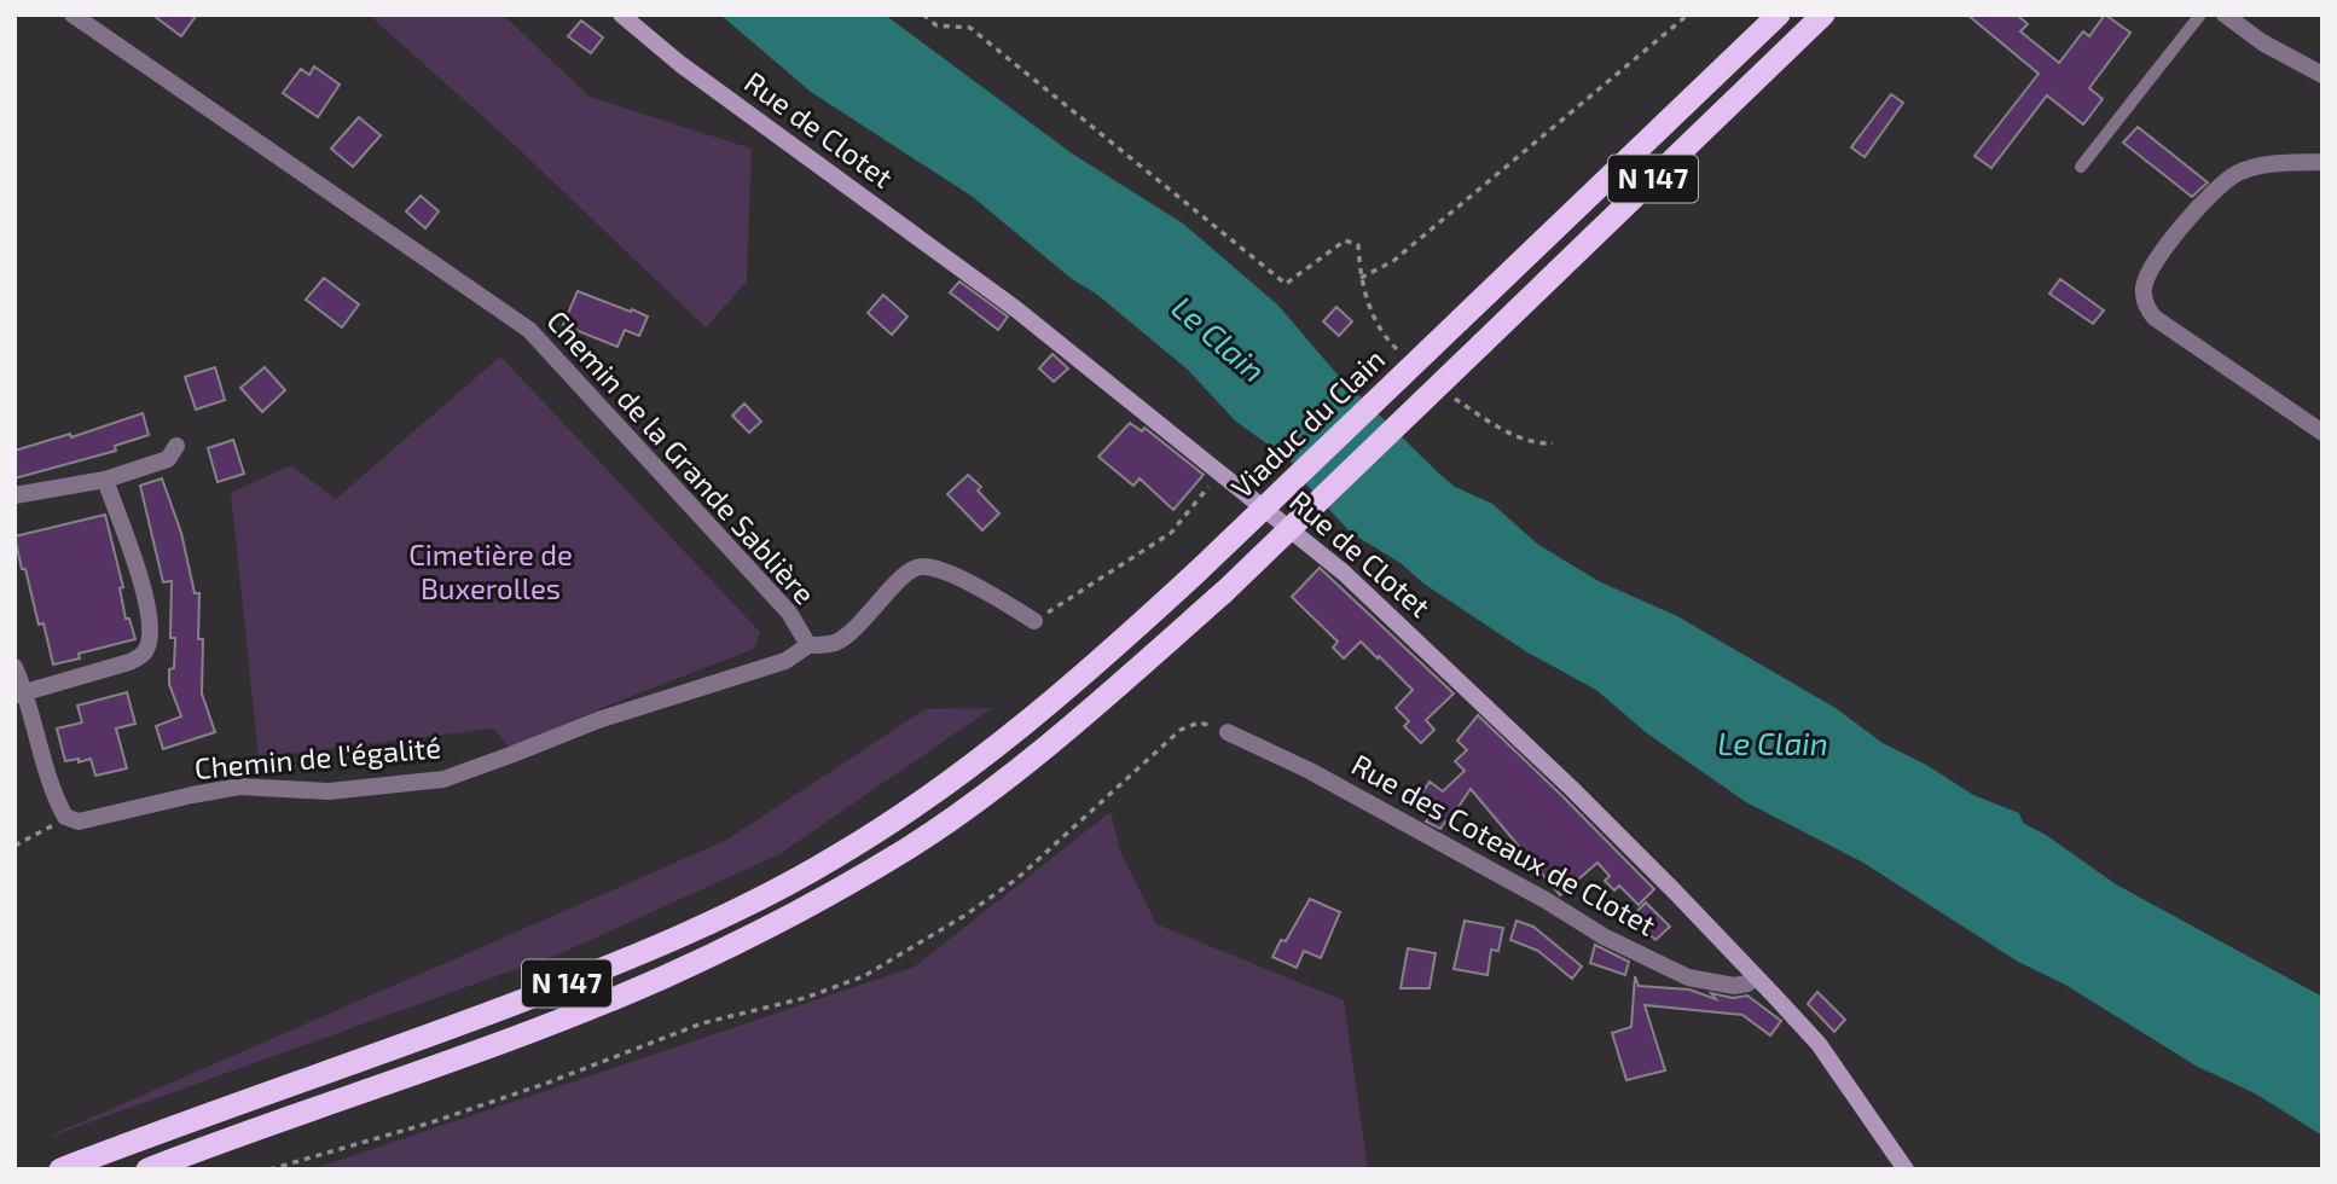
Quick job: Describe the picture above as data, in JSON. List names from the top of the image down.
{
  "streets": {
    "highway": ["N 147", "Viaduc du Clain"],
    "main road": ["Rue de Clotet"],
    "street": ["Chemin de la Grande Sablière", "Chemin de l'égalité", "Rue des Coteaux de Clotet"]
  },
  "crossings": [
    ["Rue de Clotet", "Rue des Coteaux de Clotet"],
    ["Chemin de la Grande Sablière", "Chemin de l'égalité"]
  ],
  "water": ["Le Clain"],
  "parks": ["Cimetière de Buxerolles"]
}
